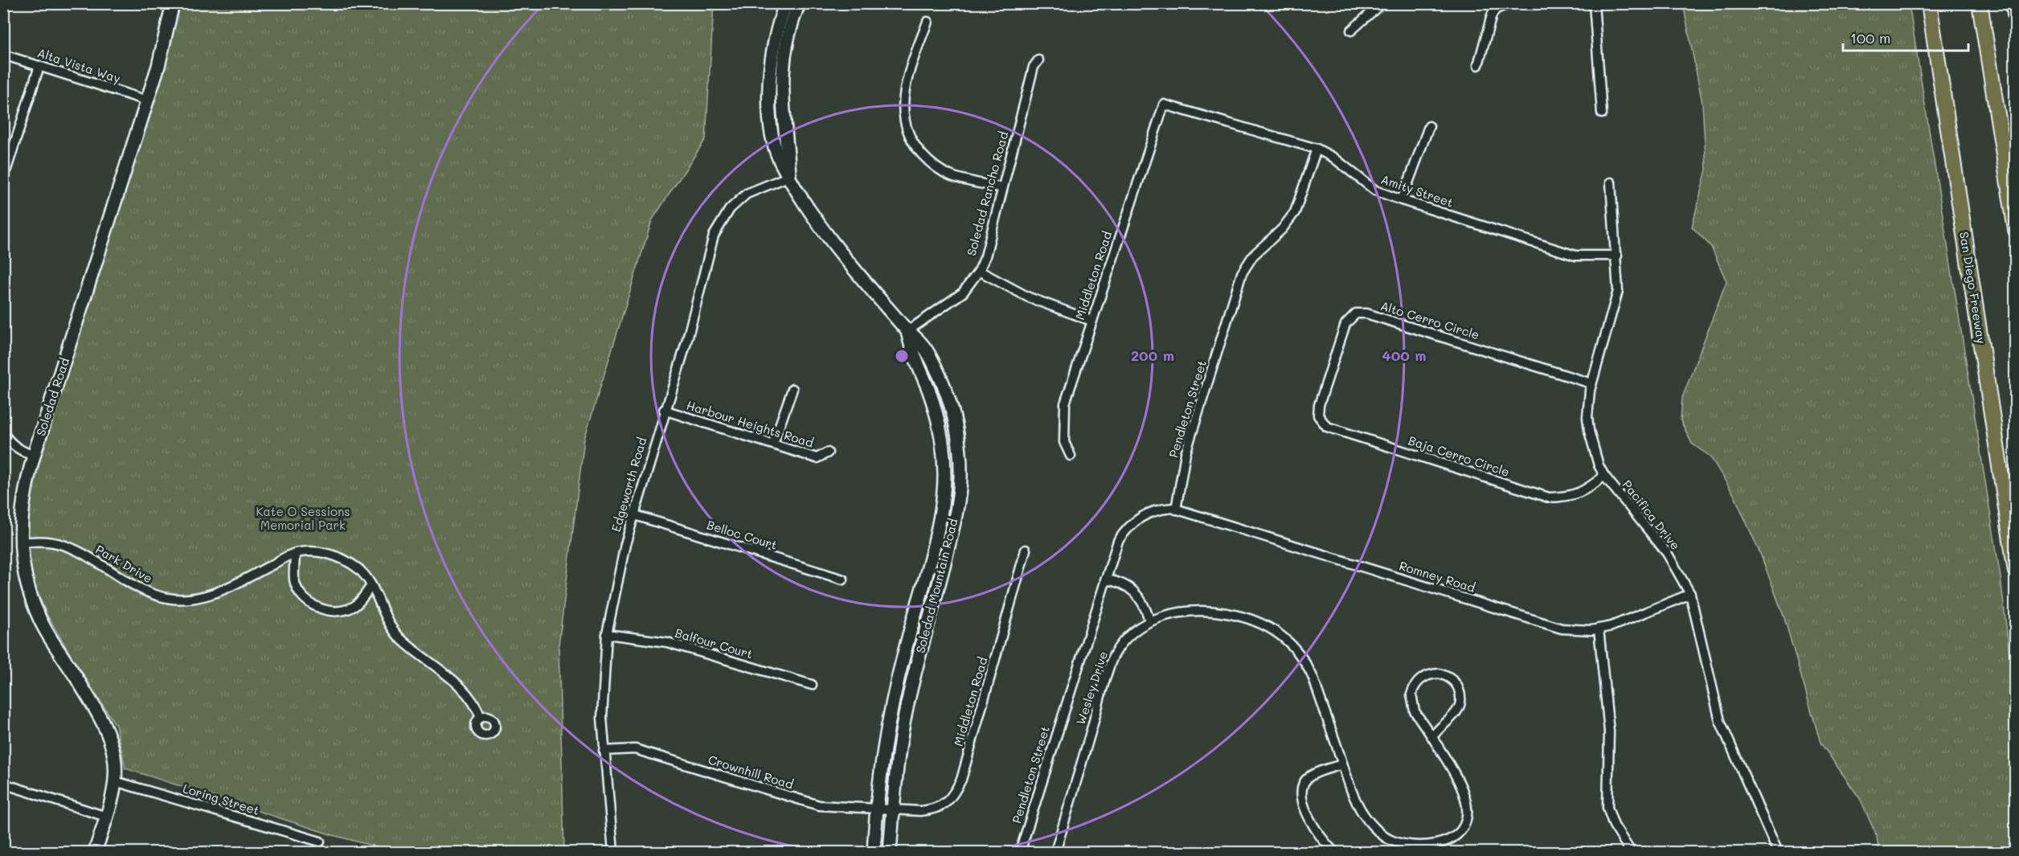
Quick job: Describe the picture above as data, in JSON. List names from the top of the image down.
{
  "streets": {
    "highway": ["San Diego Freeway"],
    "main road": ["Soledad Road", "Soledad Mountain Road"],
    "street": [
      "Alta Vista Way",
      "Amity Street",
      "Soledad Rancho Road",
      "Middleton Road",
      "Alto Cerro Circle",
      "Pendleton Street",
      "Harbour Heights Road",
      "Baja Cerro Circle",
      "Edgeworth Road",
      "Pacifica Drive",
      "Belloc Court",
      "Park Drive",
      "Romney Road",
      "Balfour Court",
      "Wesley Drive",
      "Crownhill Road",
      "Loring Street"
    ]
  },
  "crossings": [
    ["Alta Vista Way", "Soledad Road"],
    ["Amity Street", "Middleton Road"],
    ["Amity Street", "Pendleton Street"],
    ["Amity Street", "Pacifica Drive"],
    ["Soledad Rancho Road", "Soledad Mountain Road"],
    ["Middleton Road", "Soledad Mountain Road"],
    ["Middleton Road", "Crownhill Road"],
    ["Alto Cerro Circle", "Baja Cerro Circle"],
    ["Alto Cerro Circle", "Pacifica Drive"],
    ["Soledad Road", "Park Drive"],
    ["Soledad Road", "Loring Street"],
    ["Pendleton Street", "Romney Road"],
    ["Harbour Heights Road", "Edgeworth Road"],
    ["Baja Cerro Circle", "Pacifica Drive"],
    ["Edgeworth Road", "Belloc Court"],
    ["Edgeworth Road", "Soledad Mountain Road"],
    ["Edgeworth Road", "Balfour Court"],
    ["Edgeworth Road", "Crownhill Road"],
    ["Pacifica Drive", "Romney Road"],
    ["Soledad Mountain Road", "Crownhill Road"]
  ],
  "parks": ["Kate O Sessions Memorial Park"],
  "scale_bar": "100 m",
  "rings": ["200 m", "400 m"]
}
